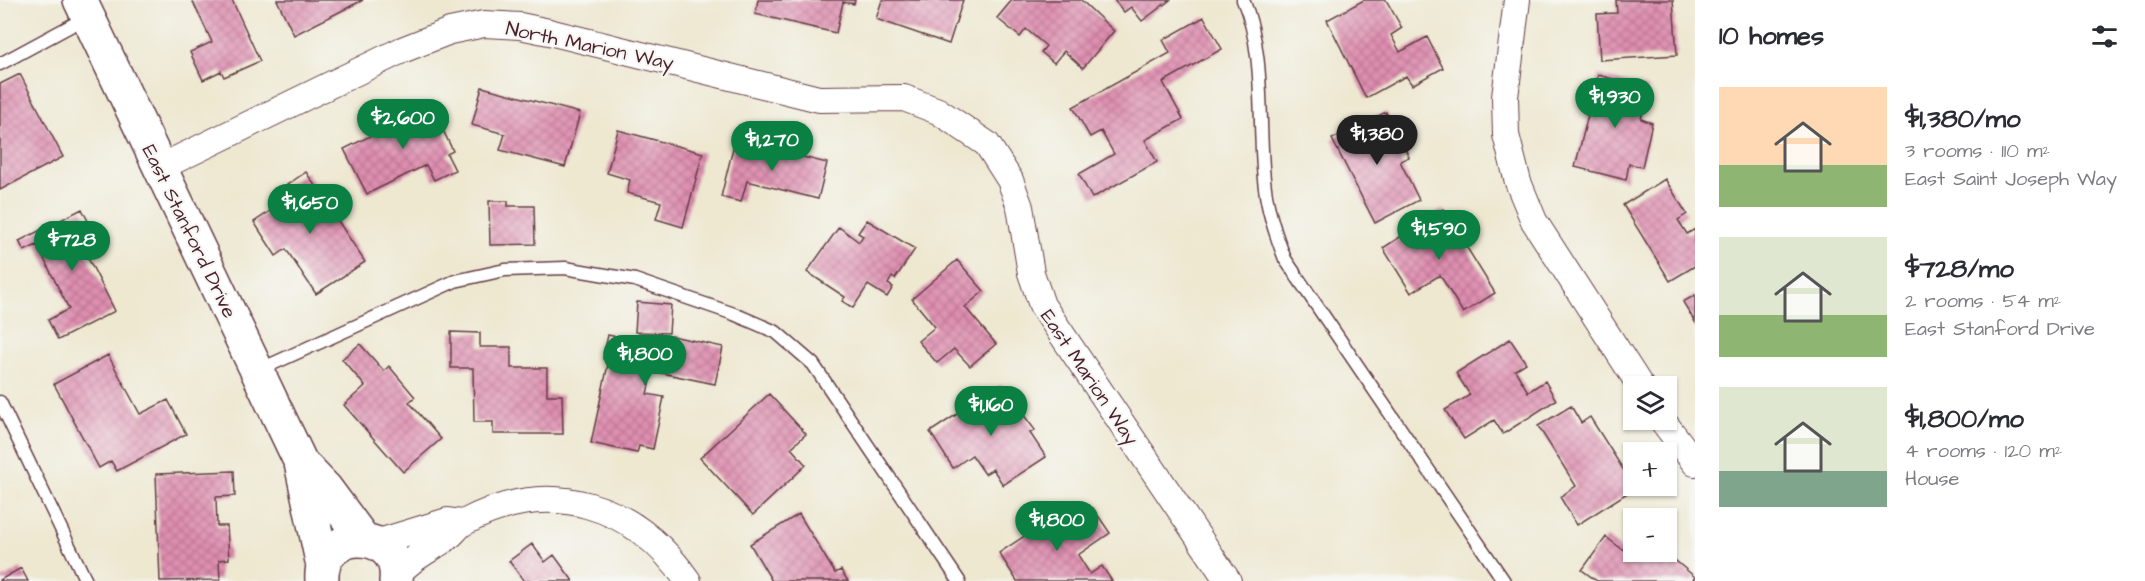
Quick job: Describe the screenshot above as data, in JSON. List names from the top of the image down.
{
  "streets": {
    "street": ["North Marion Way", "East Stanford Drive", "East Marion Way"]
  },
  "crossings": [
    ["North Marion Way", "East Stanford Drive"],
    ["North Marion Way", "East Marion Way"]
  ],
  "page": {
    "heading": "10 homes",
    "list": [
      {
        "name": "$1,380/mo",
        "note": "3 rooms · 110 m² · East Saint Joseph Way"
      },
      {
        "name": "$728/mo",
        "note": "2 rooms · 54 m² · East Stanford Drive"
      },
      {
        "name": "$1,800/mo",
        "note": "4 rooms · 120 m² · House"
      }
    ],
    "price": [
      "$1,930",
      "$2,600",
      "$1,380",
      "$1,270",
      "$1,650",
      "$1,590",
      "$728",
      "$1,800",
      "$1,160",
      "$1,800"
    ],
    "map_buttons": ["+", "−"]
  }
}
